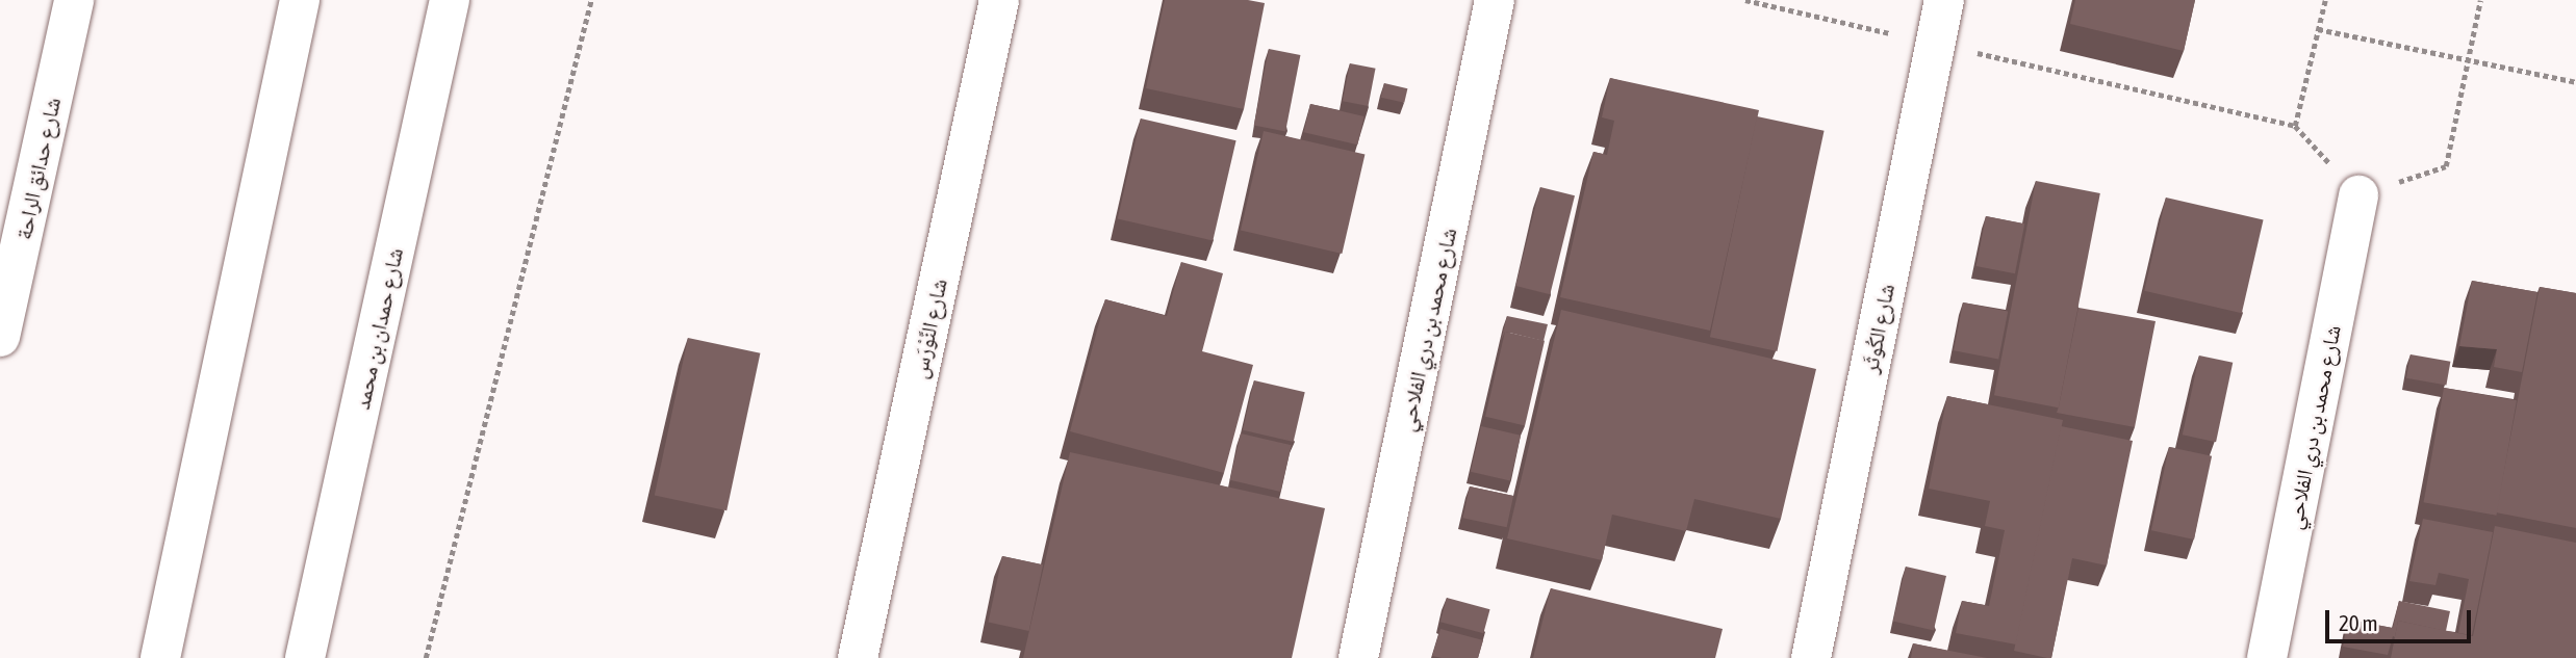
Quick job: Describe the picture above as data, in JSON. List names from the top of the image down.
{
  "streets": {
    "street": [
      "شارع حدائق الراحة",
      "شارع حمدان بن محمد",
      "شارع النَّوْرَس",
      "شارع الكُوثَر",
      "شارع محمد بن دري الفلاحي"
    ]
  },
  "scale_bar": "20 m"
}
